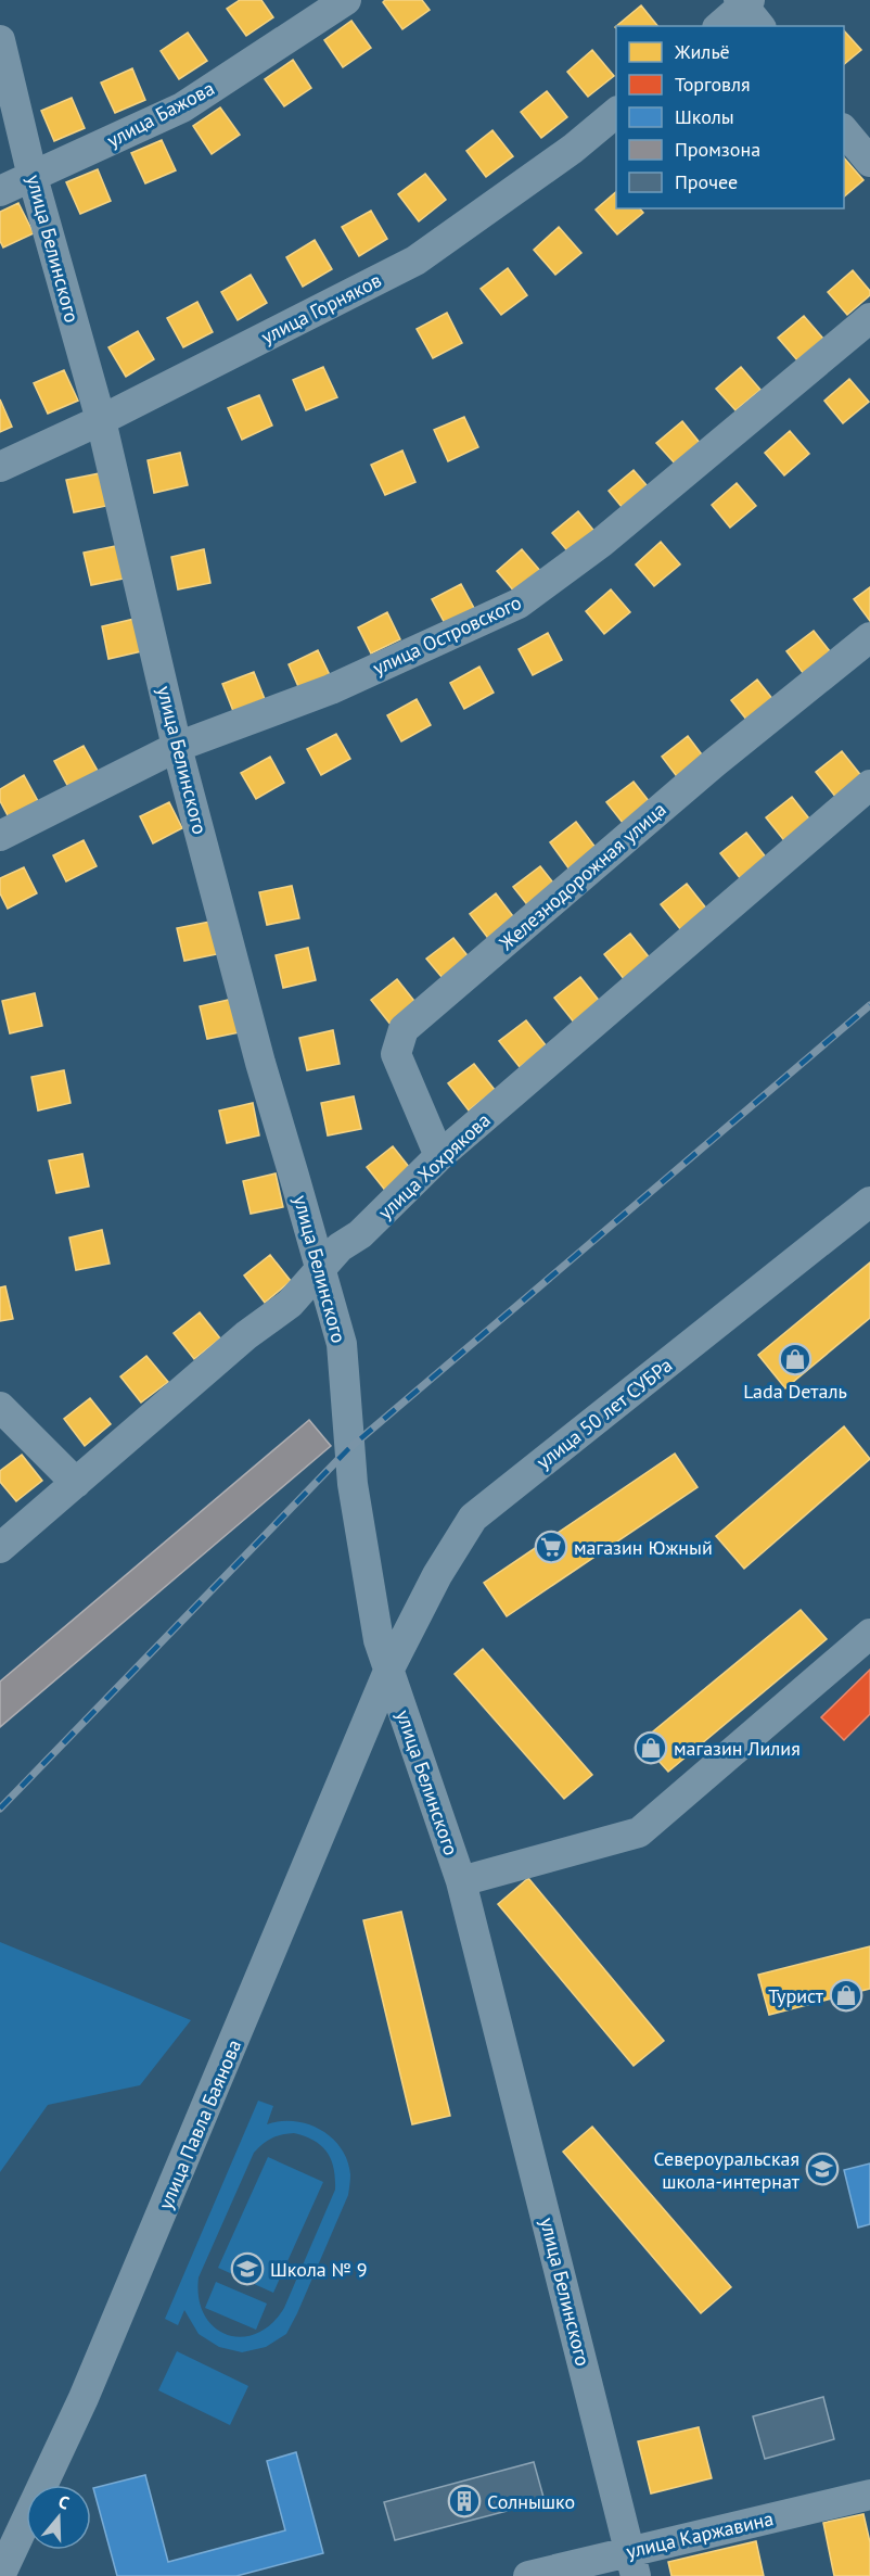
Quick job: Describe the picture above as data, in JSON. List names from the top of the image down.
{
  "streets": {
    "street": [
      "улица Бажова",
      "улица Белинского",
      "улица Горняков",
      "улица Островского",
      "Железнодорожная улица",
      "улица Хохрякова",
      "улица 50 лет СУБРа",
      "улица Павла Баянова",
      "улица Каржавина"
    ]
  },
  "crossings": [
    ["улица Бажова", "улица Белинского"],
    ["улица Белинского", "улица Горняков"],
    ["улица Белинского", "улица Островского"],
    ["улица Белинского", "улица Хохрякова"],
    ["улица Белинского", "улица 50 лет СУБРа"],
    ["улица Белинского", "улица Павла Баянова"],
    ["улица Белинского", "улица Каржавина"],
    ["Железнодорожная улица", "улица Хохрякова"],
    ["улица 50 лет СУБРа", "улица Павла Баянова"]
  ],
  "places": {
    "shop": ["Lada Dеталь", "магазин Лилия", "Турист"],
    "supermarket": ["магазин Южный"],
    "school or university": ["Североуральская школа-интернат", "Школа № 9"],
    "building": ["Солнышко"]
  },
  "legend": [
    "Жильё",
    "Торговля",
    "Школы",
    "Промзона",
    "Прочее"
  ],
  "north": "top"
}
